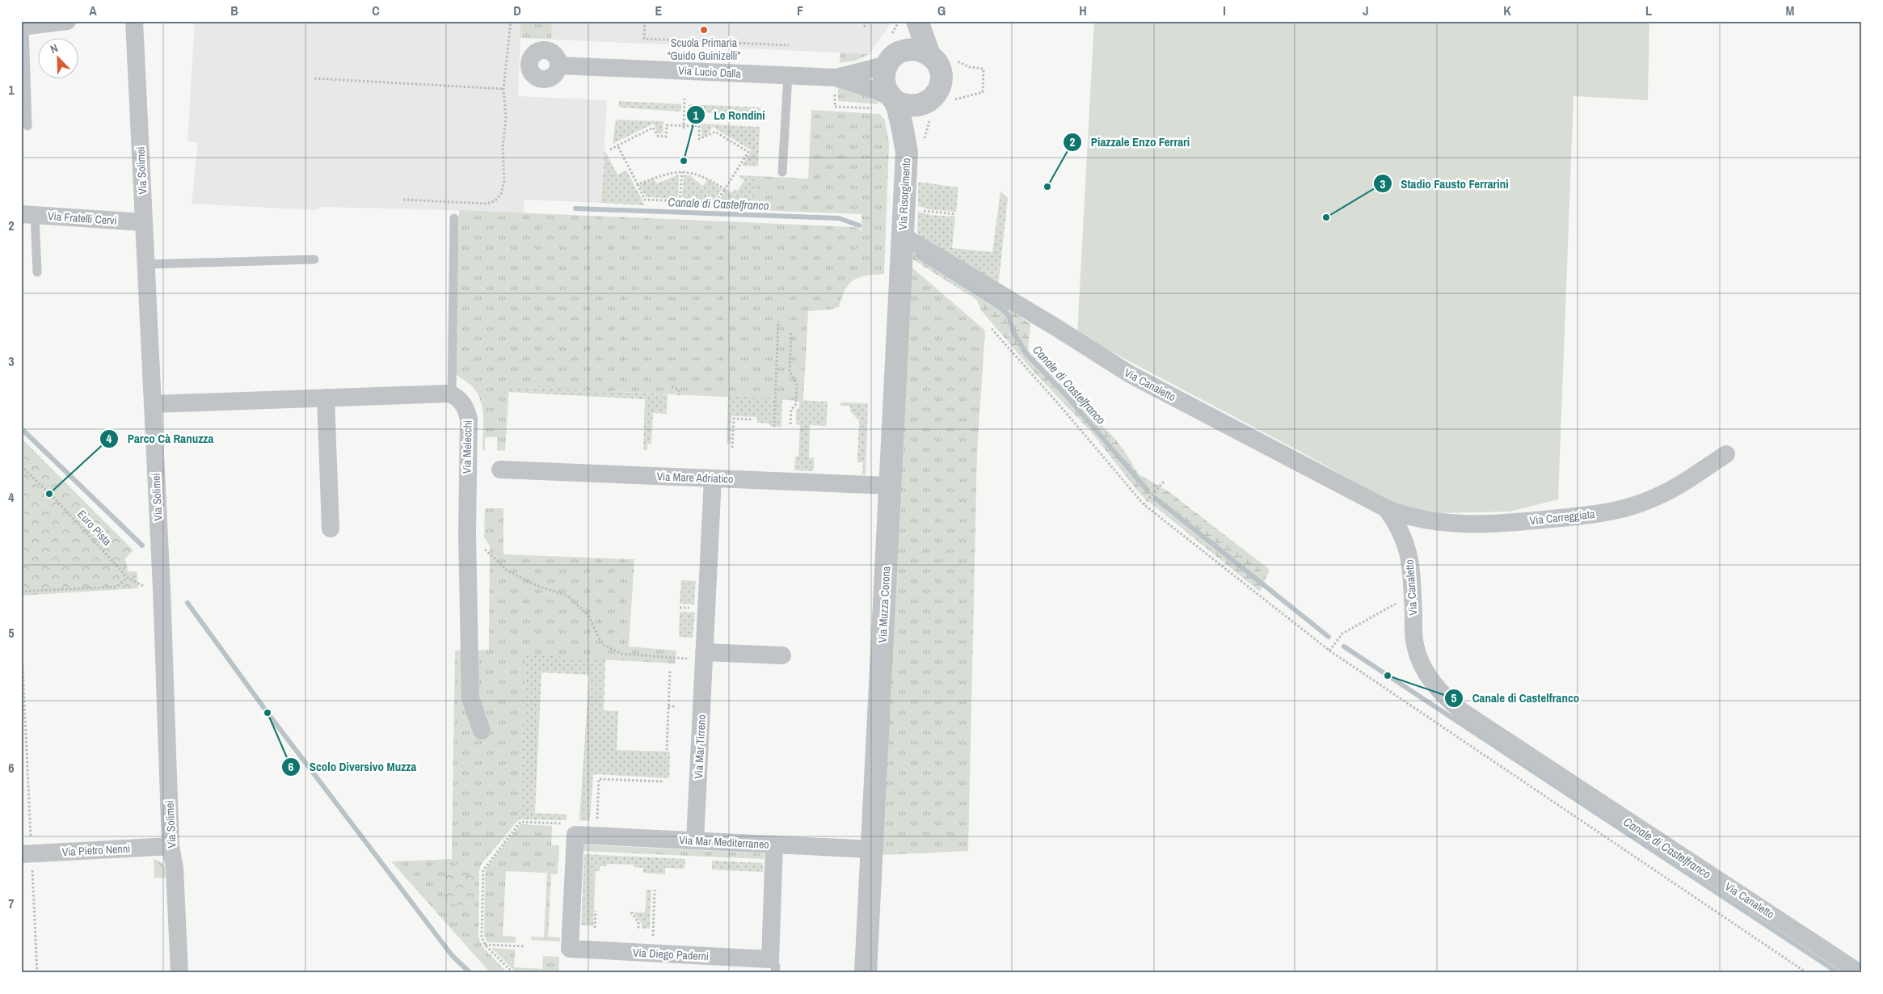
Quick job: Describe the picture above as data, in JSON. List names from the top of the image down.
{
  "streets": {
    "street": [
      "Via Lucio Dalla",
      "Via Solimei",
      "Via Risorgimento",
      "Via Fratelli Cervi",
      "Via Canaletto",
      "Via Melecchi",
      "Via Mare Adriatico",
      "Via Carreggiata",
      "Via Muzza Corona",
      "Via Mar Tirreno",
      "Via Mar Mediterraneo",
      "Via Pietro Nenni",
      "Via Diego Paderni"
    ],
    "path": ["Euro Pista"]
  },
  "crossings": [
    ["Via Lucio Dalla", "Via Risorgimento"],
    ["Via Solimei", "Via Fratelli Cervi"],
    ["Via Solimei", "Euro Pista"],
    ["Via Solimei", "Via Pietro Nenni"],
    ["Via Risorgimento", "Via Canaletto"],
    ["Via Risorgimento", "Via Muzza Corona"],
    ["Via Canaletto", "Via Carreggiata"],
    ["Via Canaletto", "Via Muzza Corona"],
    ["Via Mare Adriatico", "Via Muzza Corona"],
    ["Via Mare Adriatico", "Via Mar Tirreno"],
    ["Via Muzza Corona", "Via Mar Mediterraneo"],
    ["Via Mar Tirreno", "Via Mar Mediterraneo"],
    ["Via Mar Mediterraneo", "Via Diego Paderni"]
  ],
  "water": ["Canale di Castelfranco"],
  "places": [
    "Scuola Primaria “Guido Guinizelli”",
    "Le Rondini",
    "Piazzale Enzo Ferrari",
    "Stadio Fausto Ferrarini",
    "Parco Cà Ranuzza",
    "Canale di Castelfranco",
    "Scolo Diversivo Muzza"
  ],
  "north": "top left",
  "grid": {
    "columns": [
      "A",
      "B",
      "C",
      "D",
      "E",
      "F",
      "G",
      "H",
      "I",
      "J",
      "K",
      "L",
      "M"
    ],
    "rows": [
      "1",
      "2",
      "3",
      "4",
      "5",
      "6",
      "7"
    ]
  }
}
